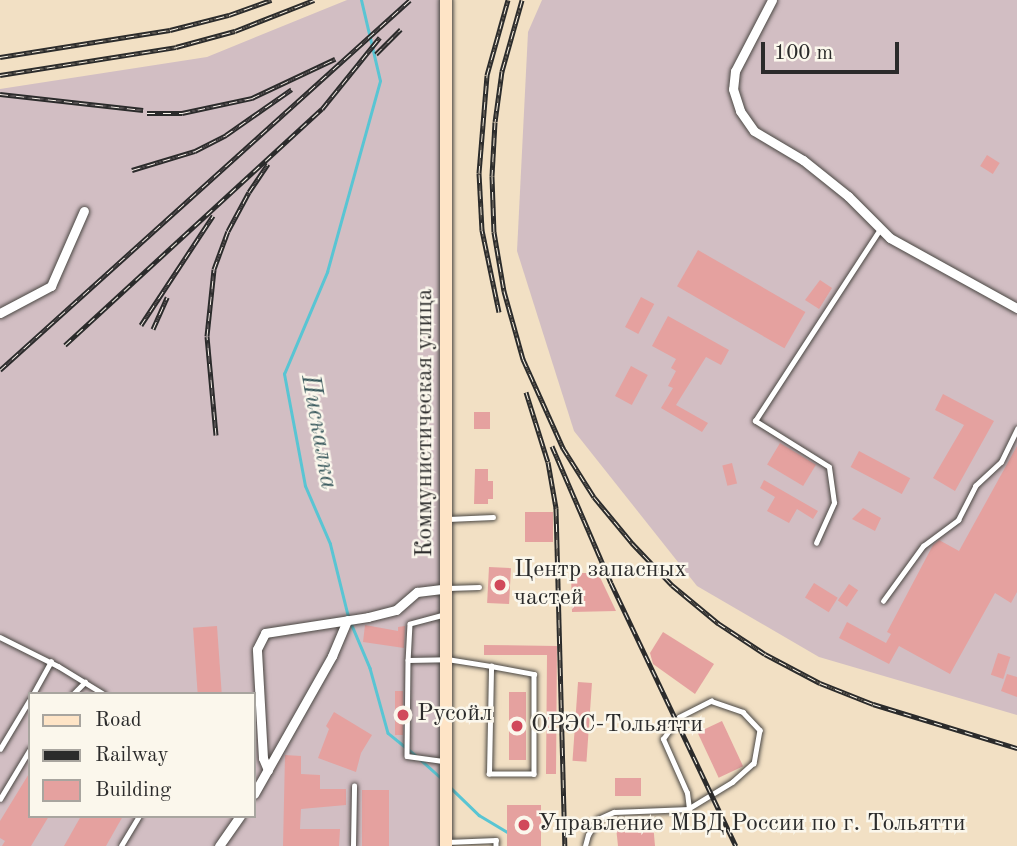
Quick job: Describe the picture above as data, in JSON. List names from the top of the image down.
{
  "streets": {
    "main road": ["Коммунистическая улица"]
  },
  "water": ["Пискалка"],
  "places": [
    "Центр запасных частей",
    "Русойл",
    "ОРЭС-Тольятти",
    "Управление МВД России по г. Тольятти"
  ],
  "legend": ["Road", "Railway", "Building"],
  "scale_bar": "100 m"
}
